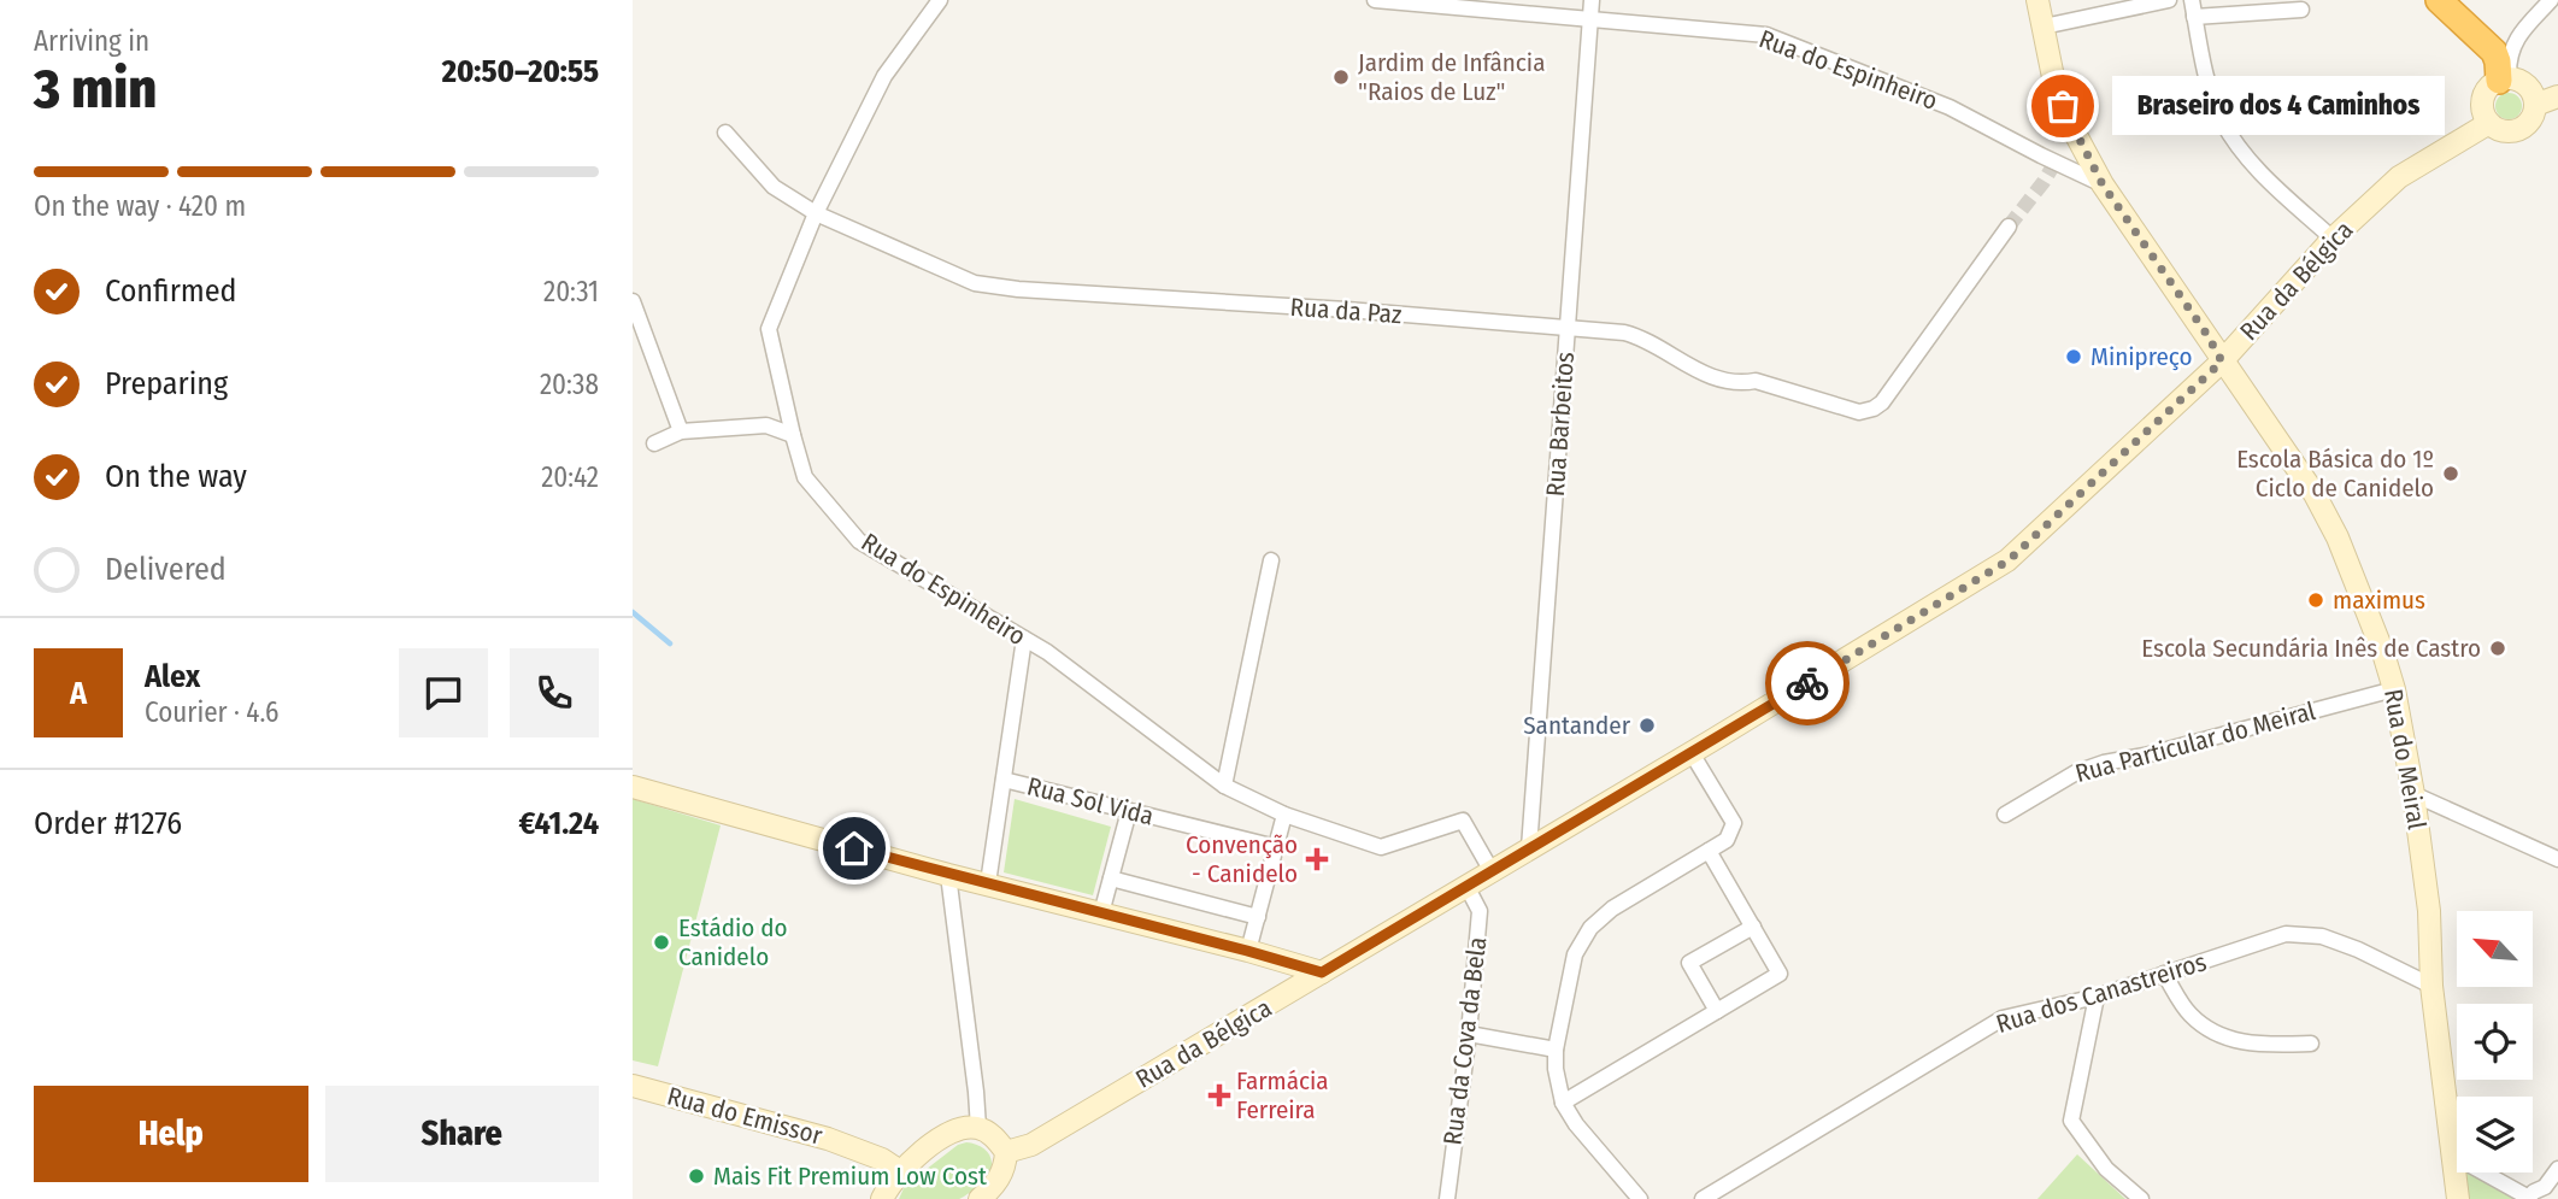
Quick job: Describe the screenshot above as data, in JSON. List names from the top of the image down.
{
  "streets": {
    "main road": ["Rua da Bélgica", "Rua do Meiral", "Rua do Emissor"],
    "street": [
      "Rua do Espinheiro",
      "Rua da Paz",
      "Rua Barbeitos",
      "Rua Particular do Meiral",
      "Rua Sol Vida",
      "Rua dos Canastreiros",
      "Rua da Cova da Bela"
    ]
  },
  "crossings": [
    ["Rua do Espinheiro", "Rua da Bélgica"],
    ["Rua do Espinheiro", "Rua da Paz"],
    ["Rua do Espinheiro", "Rua Barbeitos"],
    ["Rua do Espinheiro", "Rua do Meiral"],
    ["Rua da Bélgica", "Rua Barbeitos"],
    ["Rua da Bélgica", "Rua do Meiral"],
    ["Rua da Bélgica", "Rua da Cova da Bela"],
    ["Rua da Paz", "Rua Barbeitos"],
    ["Rua Particular do Meiral", "Rua do Meiral"],
    ["Rua do Meiral", "Rua dos Canastreiros"]
  ],
  "places": {
    "other": [
      "Jardim de Infância \"Raios de Luz\"",
      "Braseiro dos 4 Caminhos",
      "Minipreço",
      "Escola Básica do 1º Ciclo de Canidelo",
      "maximus",
      "Escola Secundária Inês de Castro",
      "Santander",
      "Estádio do Canidelo",
      "Mais Fit Premium Low Cost"
    ],
    "health": ["Convenção - Canidelo", "Farmácia Ferreira"]
  },
  "north": "top left",
  "page": {
    "heading": ["3 min", "Arriving in", "20:50–20:55"],
    "panel": [
      "Alex",
      "Courier · 4.6",
      "Order #1276",
      "€41.24"
    ],
    "bubble": "Braseiro dos 4 Caminhos",
    "bar": "On the way · 420 m",
    "list": [
      ["Confirmed", "20:31"],
      ["Preparing", "20:38"],
      ["On the way", "20:42"],
      "Delivered"
    ],
    "round": "A",
    "buttons": ["Help", "Share"]
  }
}
